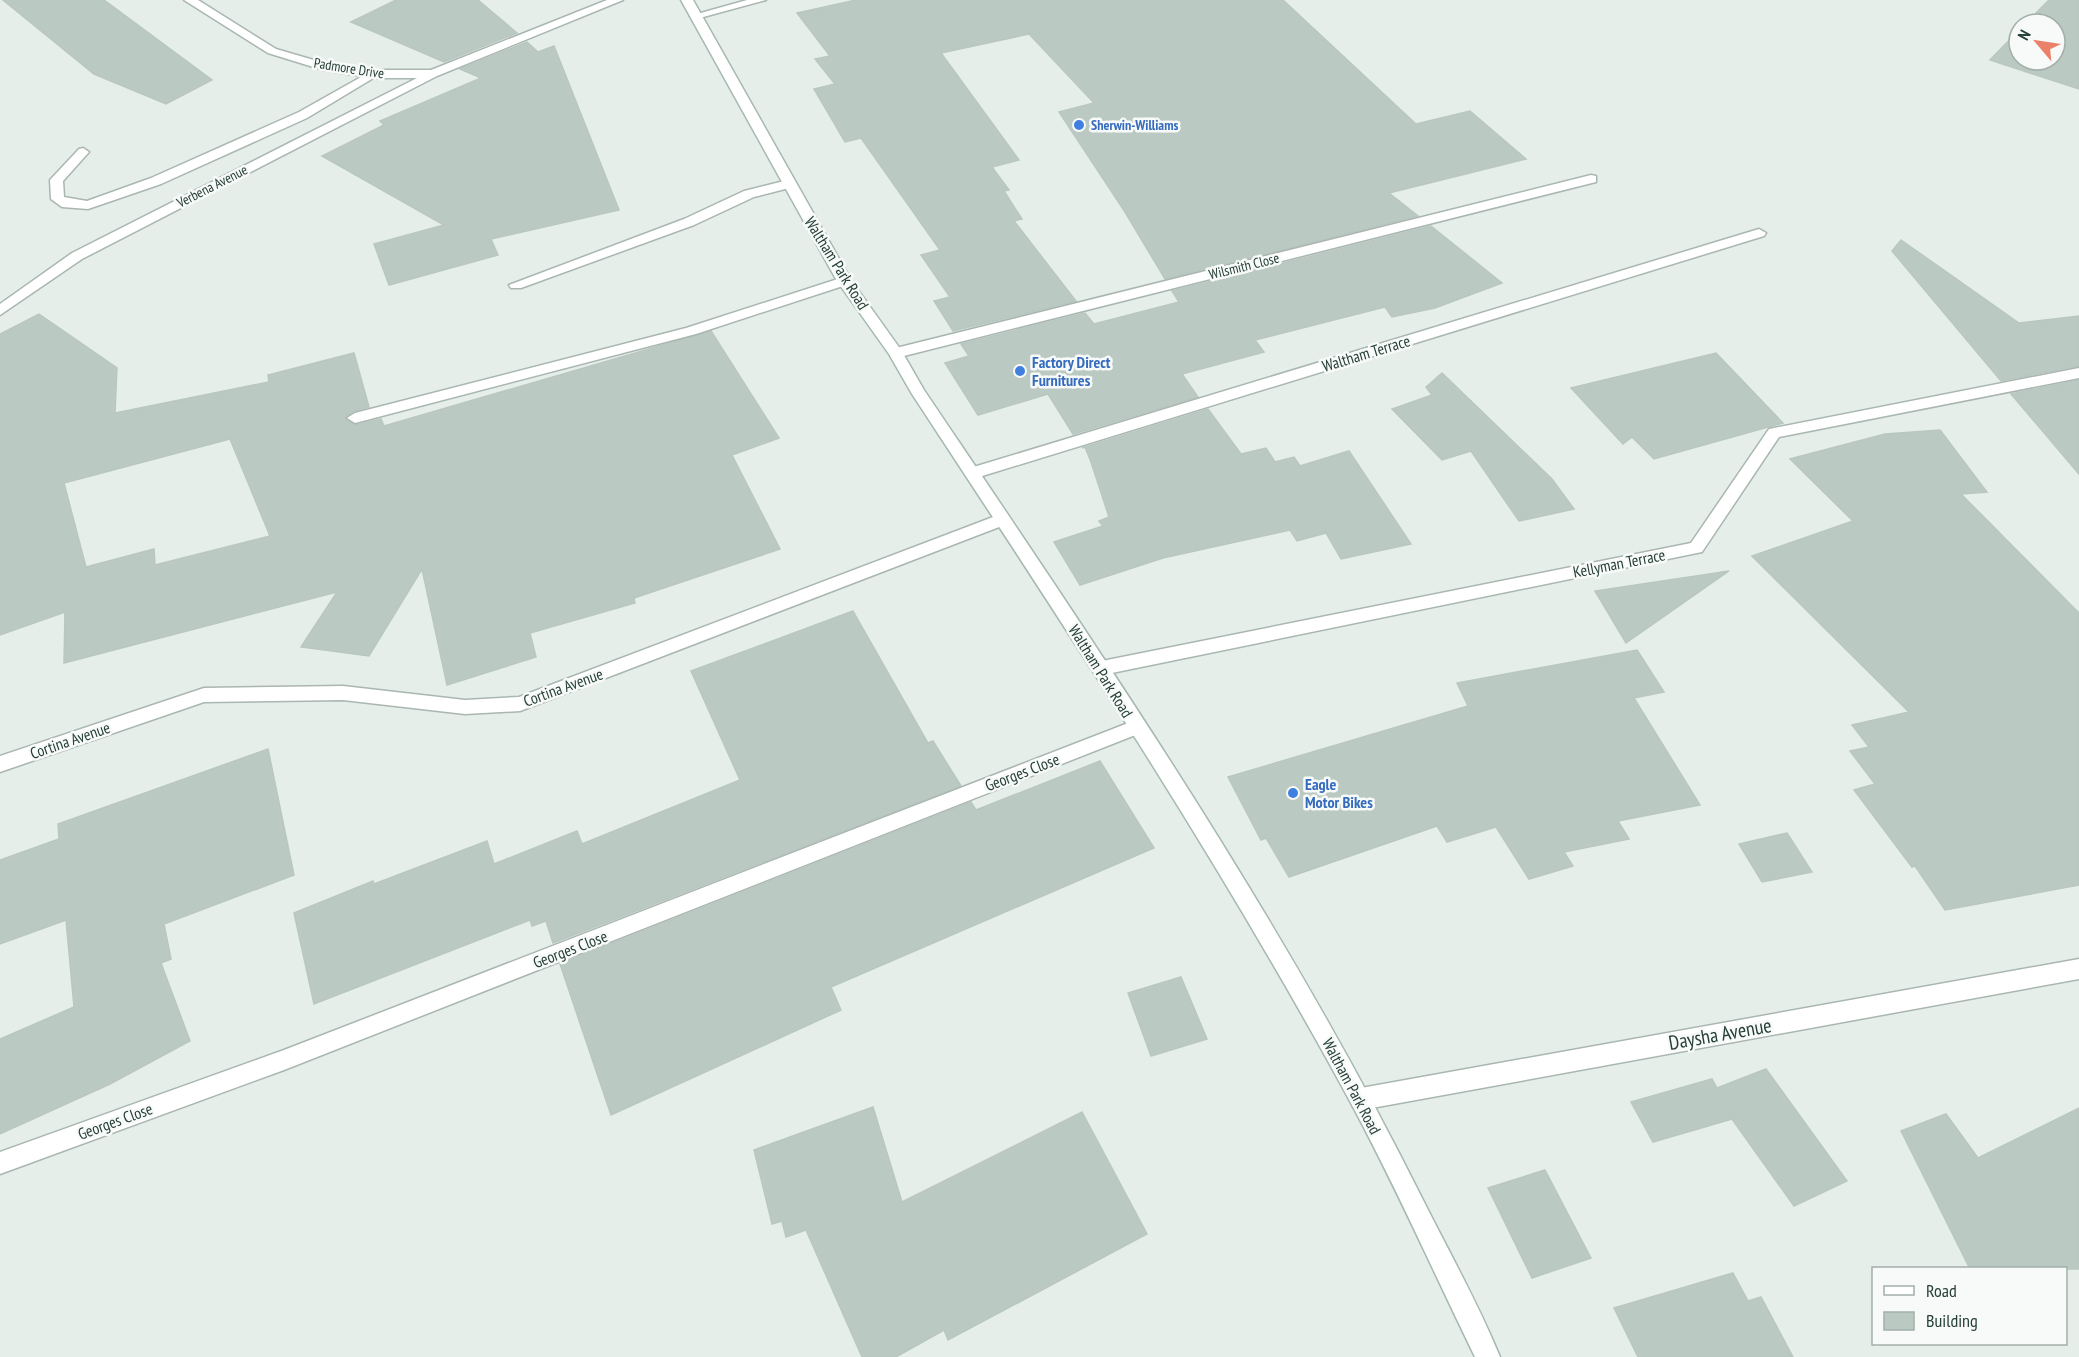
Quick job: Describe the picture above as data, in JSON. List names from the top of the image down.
{
  "streets": {
    "street": [
      "Padmore Drive",
      "Verbena Avenue",
      "Waltham Park Road",
      "Wilsmith Close",
      "Waltham Terrace",
      "Kellyman Terrace",
      "Cortina Avenue",
      "Georges Close",
      "Daysha Avenue"
    ]
  },
  "crossings": [
    ["Padmore Drive", "Verbena Avenue"],
    ["Waltham Park Road", "Wilsmith Close"],
    ["Waltham Park Road", "Waltham Terrace"],
    ["Waltham Park Road", "Kellyman Terrace"],
    ["Waltham Park Road", "Cortina Avenue"],
    ["Waltham Park Road", "Georges Close"],
    ["Waltham Park Road", "Daysha Avenue"]
  ],
  "places": ["Sherwin-Williams", "Factory Direct Furnitures", "Eagle Motor Bikes"],
  "legend": ["Road", "Building"],
  "north": "top left"
}
